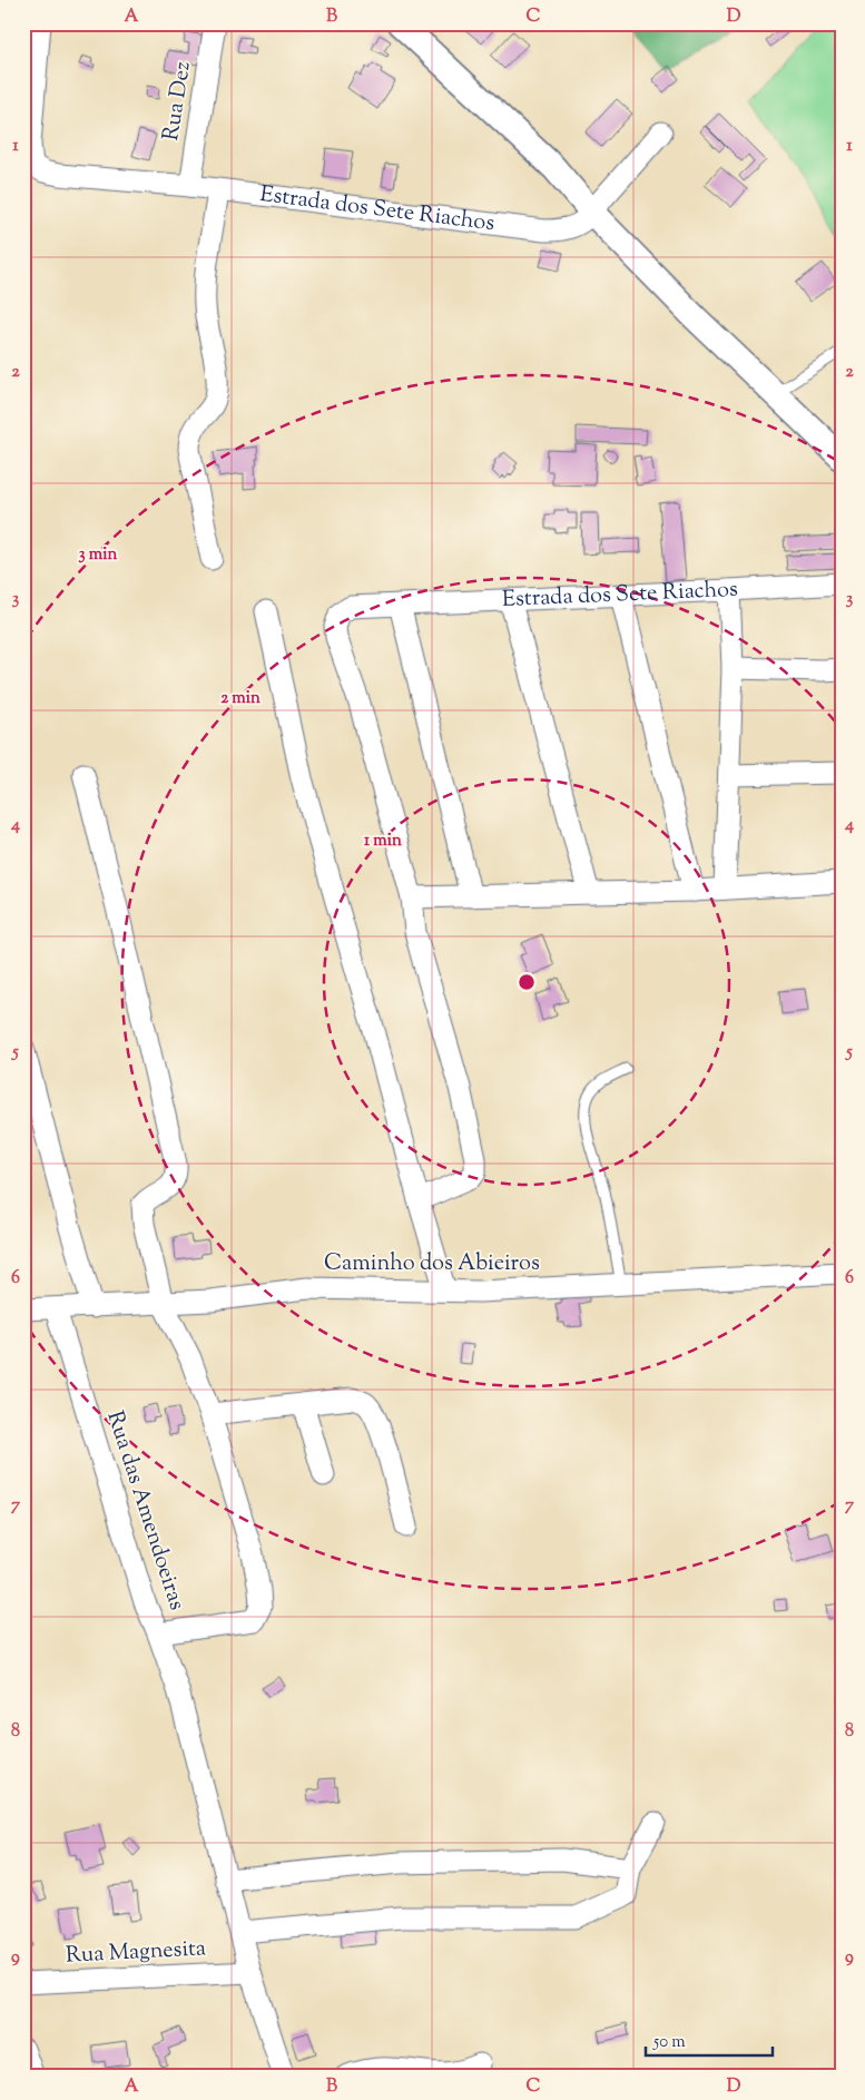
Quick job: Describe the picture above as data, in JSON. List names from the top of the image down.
{
  "streets": {
    "street": [
      "Rua Dez",
      "Estrada dos Sete Riachos",
      "Caminho dos Abieiros",
      "Rua das Amendoeiras",
      "Rua Magnesita"
    ]
  },
  "crossings": [
    ["Rua Dez", "Estrada dos Sete Riachos"],
    ["Caminho dos Abieiros", "Rua das Amendoeiras"]
  ],
  "scale_bar": "50 m",
  "grid": {
    "columns": [
      "A",
      "B",
      "C",
      "D"
    ],
    "rows": [
      "1",
      "2",
      "3",
      "4",
      "5",
      "6",
      "7",
      "8",
      "9"
    ]
  },
  "rings": ["3 min", "2 min", "1 min"]
}
